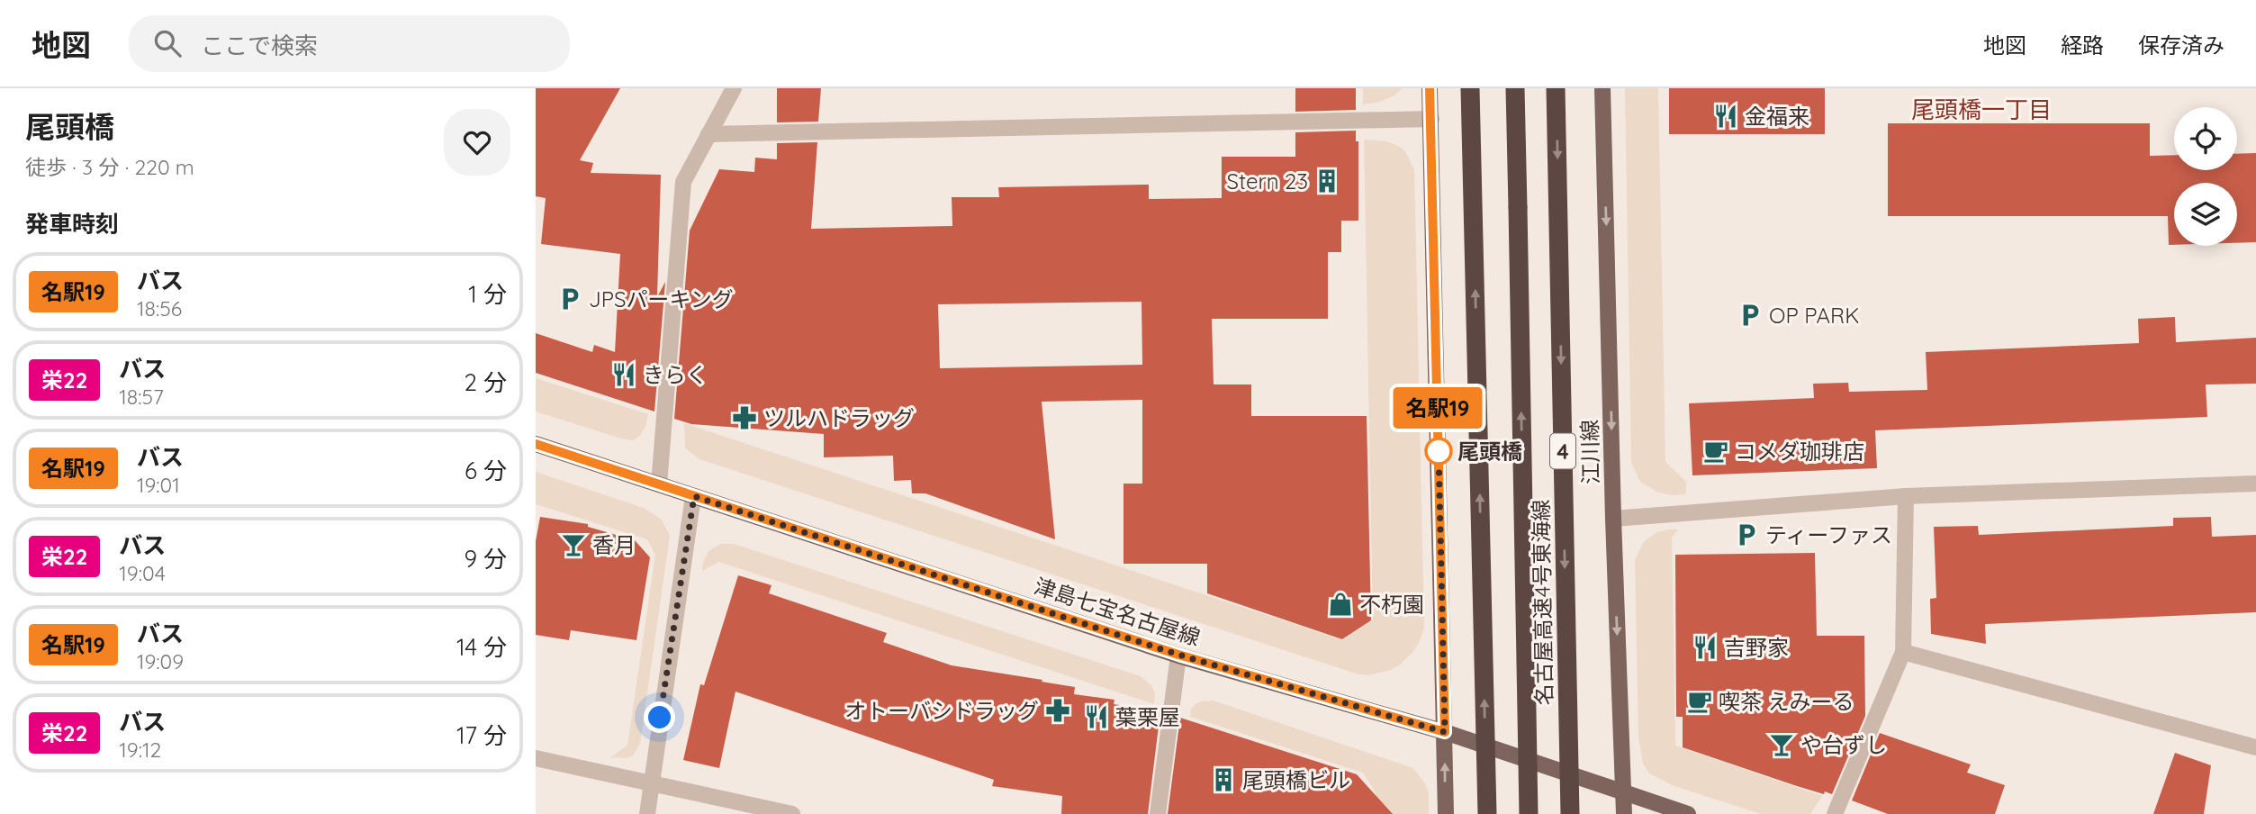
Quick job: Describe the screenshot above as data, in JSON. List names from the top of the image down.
{
  "streets": {
    "highway": ["4", "名古屋高速4号東海線"],
    "main road": ["江川線", "津島七宝名古屋線"]
  },
  "crossings": [
    ["江川線", "津島七宝名古屋線"]
  ],
  "one_way": ["江川線"],
  "districts": ["尾頭橋一丁目"],
  "places": {
    "restaurant": [
      "金福来",
      "きらく",
      "吉野家",
      "葉栗屋"
    ],
    "building": ["Stern 23", "尾頭橋ビル"],
    "parking": ["JPSパーキング", "OP PARK", "ティーファス"],
    "pharmacy": ["ツルハドラッグ", "オトーバシドラッグ"],
    "other": ["尾頭橋"],
    "cafe": ["コメダ珈琲店", "喫茶 えみーる"],
    "bar": ["香月", "や台ずし"],
    "shop": ["不朽園"]
  },
  "lines": ["bus line 名駅19"],
  "page": {
    "header": "地図",
    "search": "ここで検索",
    "nav": ["地図", "経路", "保存済み"],
    "heading": [
      ["尾頭橋", "徒歩 · 3 分 · 220 m"],
      "発車時刻"
    ],
    "on_map": "名駅19",
    "list": [
      {
        "mark": "名駅19",
        "name": "バス",
        "note": "18:56",
        "value": "1 分"
      },
      {
        "mark": "栄22",
        "name": "バス",
        "note": "18:57",
        "value": "2 分"
      },
      {
        "mark": "名駅19",
        "name": "バス",
        "note": "19:01",
        "value": "6 分"
      },
      {
        "mark": "栄22",
        "name": "バス",
        "note": "19:04",
        "value": "9 分"
      },
      {
        "mark": "名駅19",
        "name": "バス",
        "note": "19:09",
        "value": "14 分"
      },
      {
        "mark": "栄22",
        "name": "バス",
        "note": "19:12",
        "value": "17 分"
      }
    ]
  }
}
